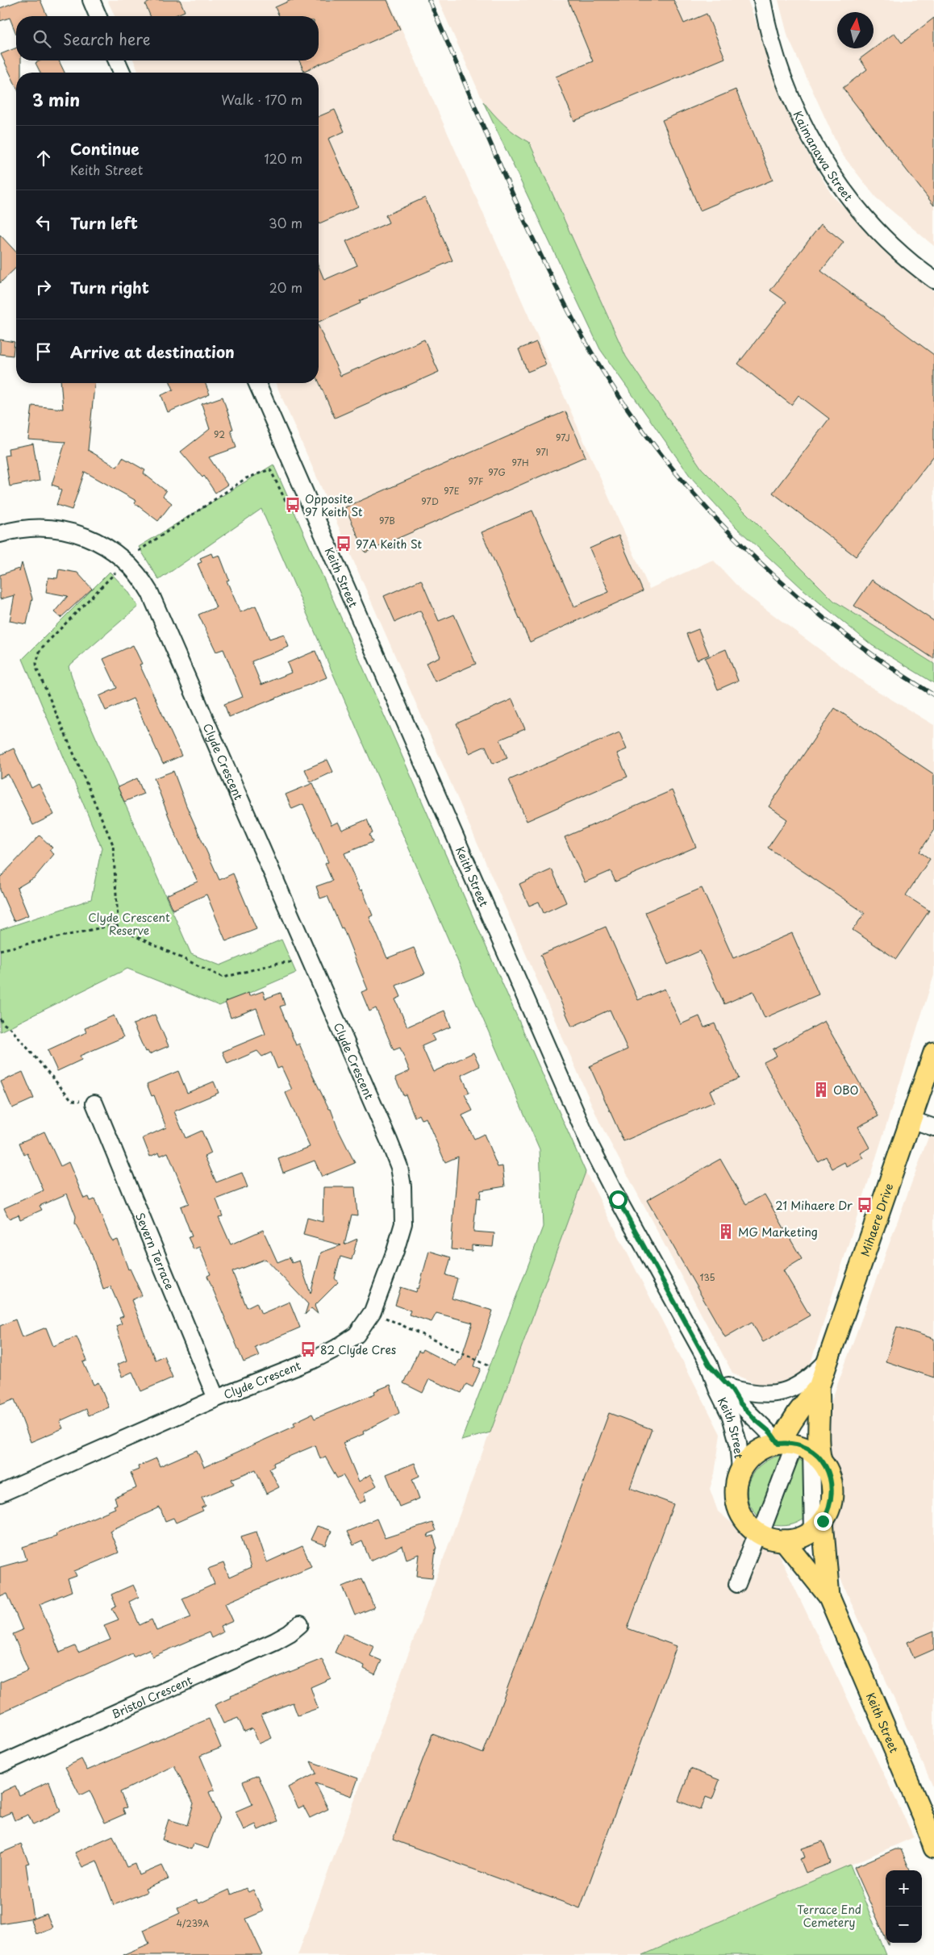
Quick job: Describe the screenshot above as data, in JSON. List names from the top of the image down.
{
  "streets": {
    "main road": ["Keith Street", "Mihaere Drive"],
    "street": [
      "Kaimanawa Street",
      "Clyde Crescent",
      "Severn Terrace",
      "Bristol Crescent"
    ]
  },
  "crossings": [
    ["Keith Street", "Mihaere Drive"],
    ["Clyde Crescent", "Severn Terrace"]
  ],
  "parks": ["Clyde Crescent Reserve", "Terrace End Cemetery"],
  "places": {
    "bus stop": [
      "Opposite 97 Keith St",
      "97A Keith St",
      "21 Mihaere Dr",
      "82 Clyde Cres"
    ],
    "building": ["OBO", "MG Marketing"]
  },
  "house_numbers": [
    "92",
    "97J",
    "97I",
    "97H",
    "97G",
    "97F",
    "97E",
    "97D",
    "97B",
    "135",
    "4/239A"
  ],
  "north": "top",
  "page": {
    "search": "Search here",
    "heading": ["3 min", "Walk · 170 m"],
    "list": [
      ["Continue", "Keith Street", "120 m"],
      ["Turn left", "30 m"],
      ["Turn right", "20 m"],
      "Arrive at destination"
    ],
    "map_buttons": ["+", "−"]
  }
}
